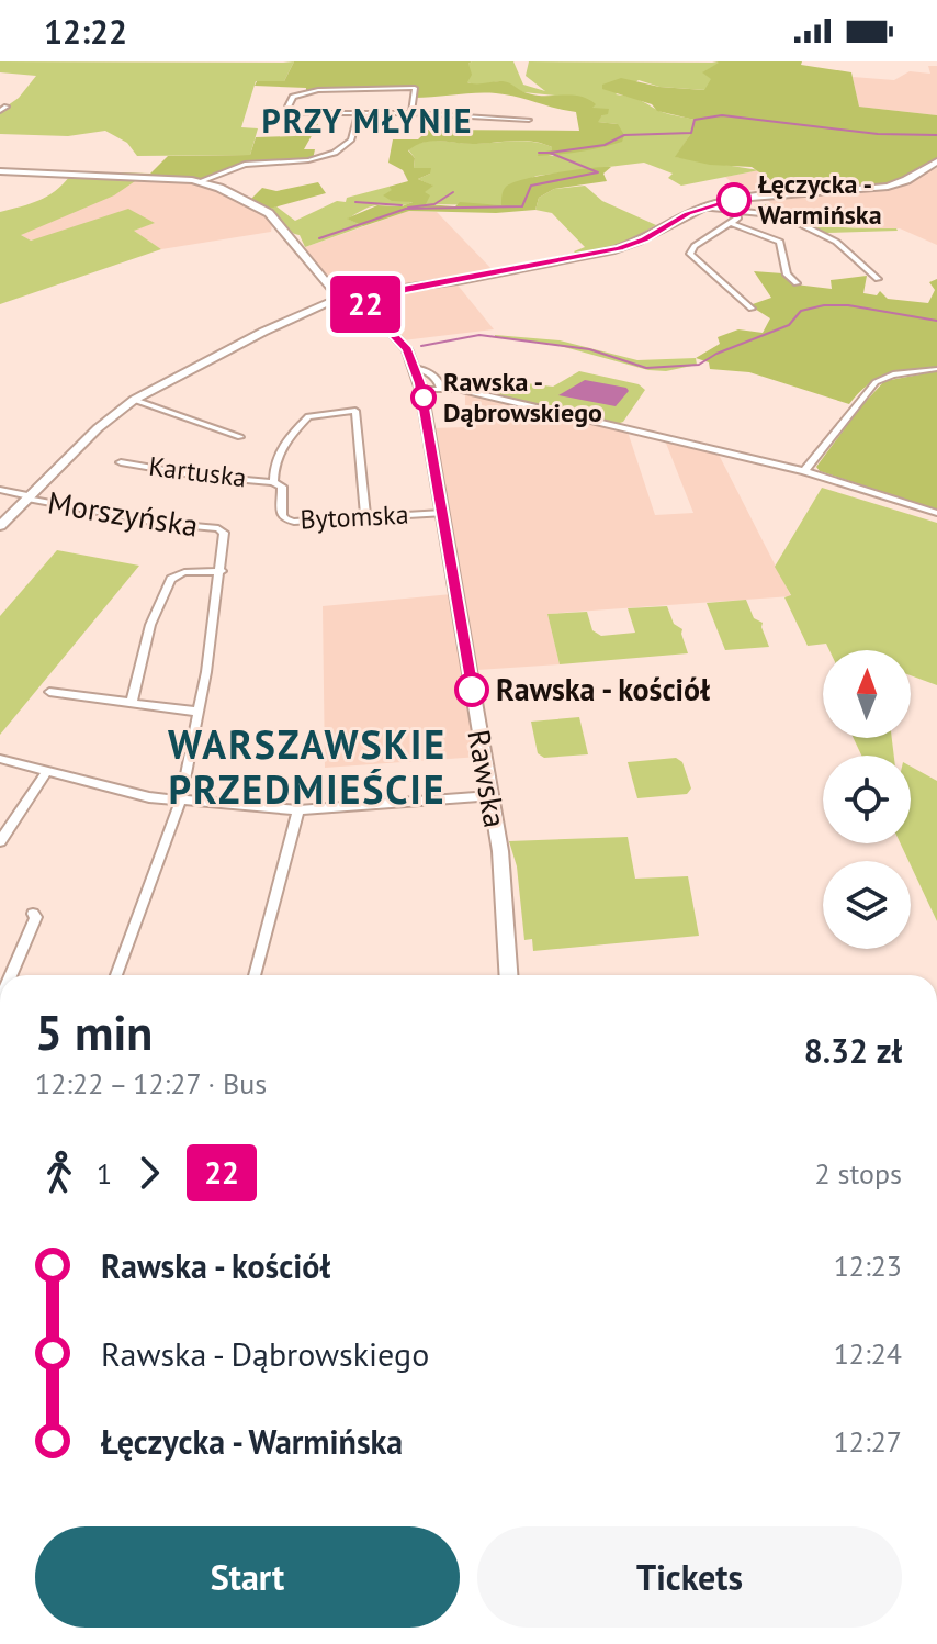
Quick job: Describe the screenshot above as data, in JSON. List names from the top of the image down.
{
  "streets": {
    "street": [
      "Kartuska",
      "Morszyńska",
      "Bytomska",
      "Rawska"
    ]
  },
  "crossings": [
    ["Kartuska", "Bytomska"],
    ["Bytomska", "Rawska"]
  ],
  "districts": ["PRZY MŁYNIE", "WARSZAWSKIE PRZEDMIEŚCIE"],
  "places": ["Łęczycka - Warmińska", "Rawska - Dąbrowskiego", "Rawska - kościół"],
  "lines": ["bus line 22"],
  "north": "top",
  "page": {
    "status": "12:22",
    "on_map": "22",
    "heading": ["5 min", "12:22 – 12:27 · Bus", "8.32 zł"],
    "legs": ["1", "22", "2 stops"],
    "list": [
      {
        "name": "Rawska - kościół",
        "value": "12:23"
      },
      {
        "name": "Rawska - Dąbrowskiego",
        "value": "12:24"
      },
      {
        "name": "Łęczycka - Warmińska",
        "value": "12:27"
      }
    ],
    "buttons": ["Start", "Tickets"]
  }
}
